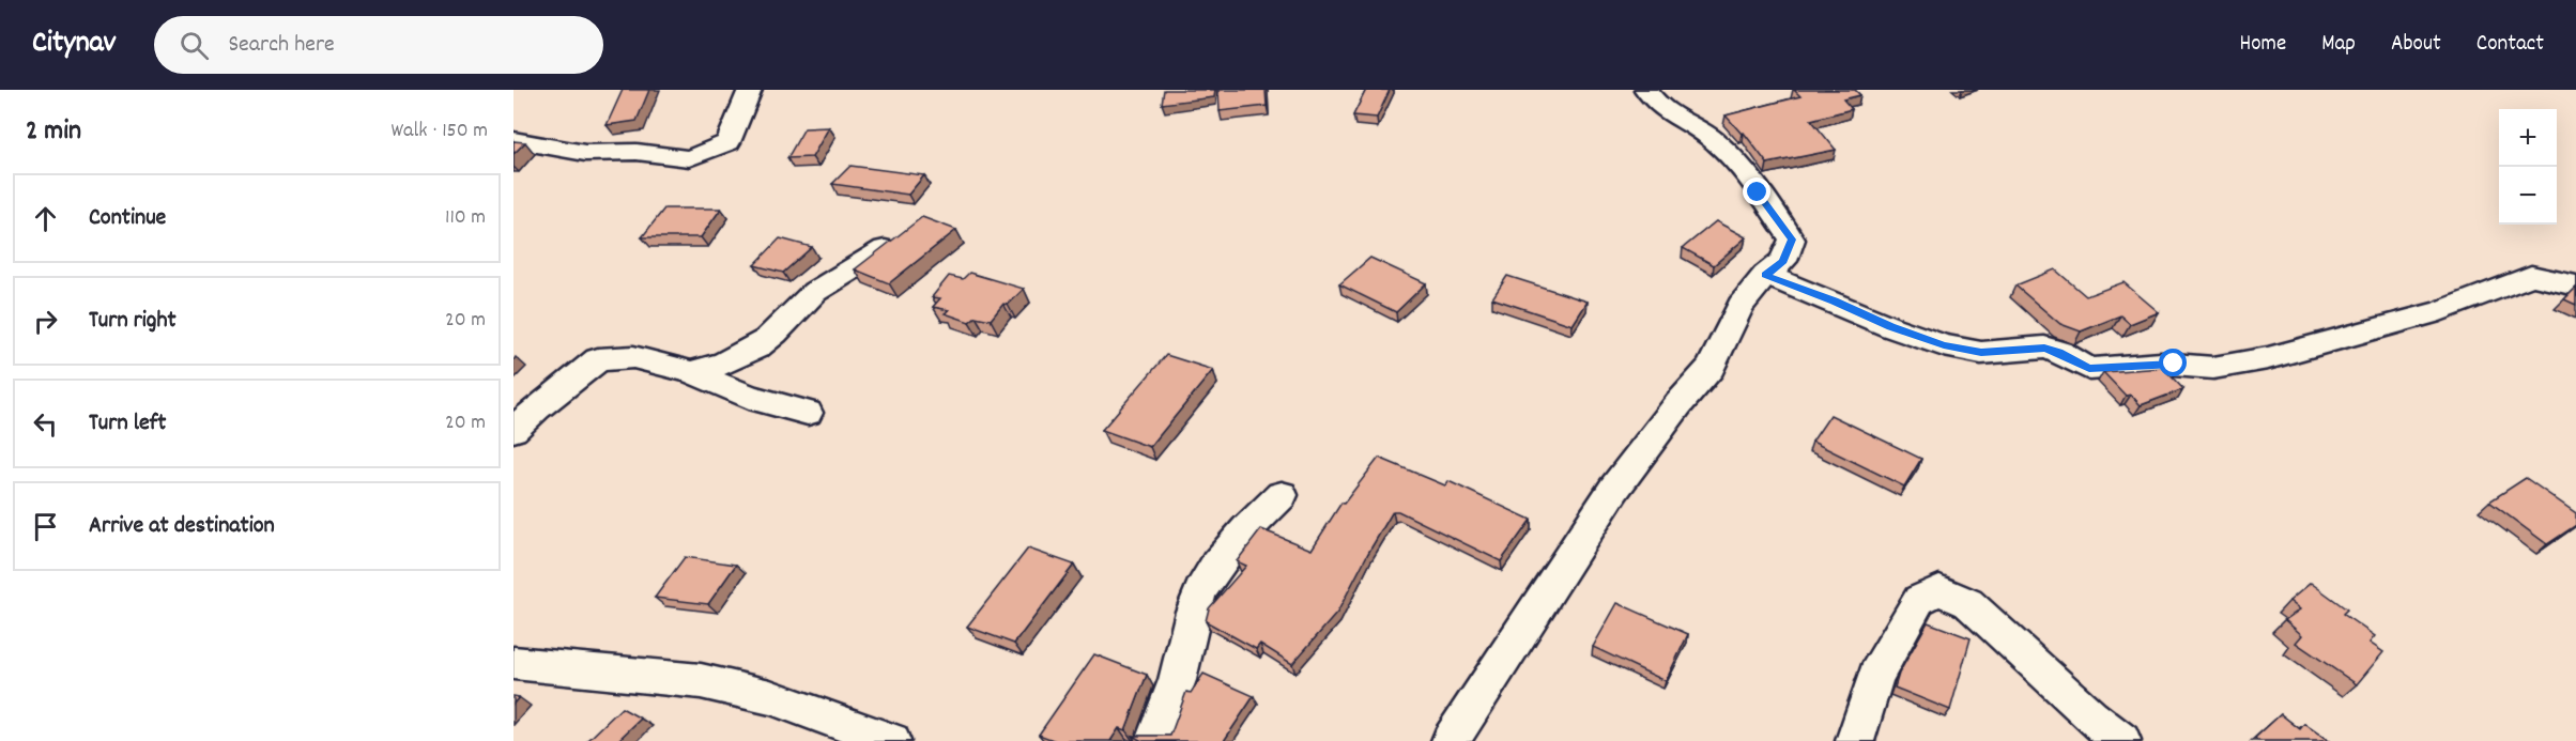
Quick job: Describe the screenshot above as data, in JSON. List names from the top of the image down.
{
  "page": {
    "header": "Citynav",
    "search": "Search here",
    "nav": [
      "Home",
      "Map",
      "About",
      "Contact"
    ],
    "heading": ["2 min", "Walk · 150 m"],
    "map_buttons": ["+", "−"],
    "list": [
      ["Continue", "110 m"],
      ["Turn right", "20 m"],
      ["Turn left", "20 m"],
      "Arrive at destination"
    ]
  }
}
